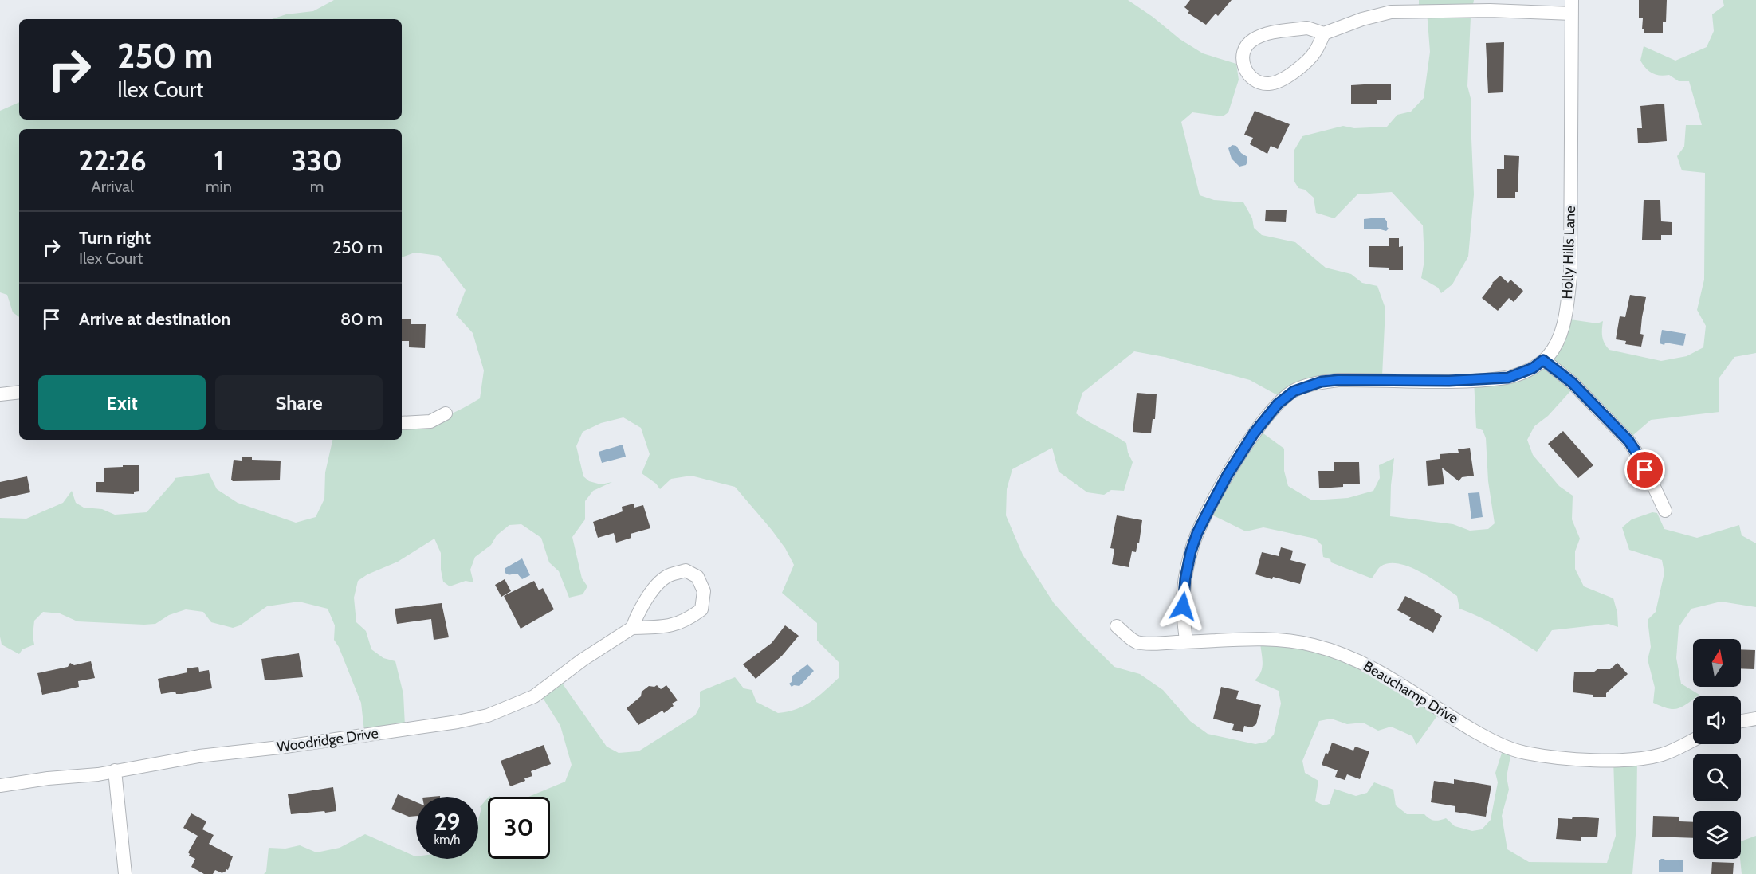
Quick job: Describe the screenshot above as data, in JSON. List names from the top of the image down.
{
  "streets": {
    "street": ["Holly Hills Lane", "Beauchamp Drive", "Woodridge Drive"]
  },
  "crossings": [
    ["Holly Hills Lane", "Beauchamp Drive"]
  ],
  "north": "top",
  "page": {
    "turn": ["250 m", "Ilex Court"],
    "eta": [
      "22:26",
      "Arrival",
      "1",
      "min",
      "330",
      "m"
    ],
    "list": [
      {
        "name": "Turn right",
        "note": "Ilex Court",
        "value": "250 m"
      },
      {
        "name": "Arrive at destination",
        "value": "80 m"
      }
    ],
    "buttons": ["Exit", "Share"],
    "speed": "29 km/h",
    "limit": "30"
  }
}
